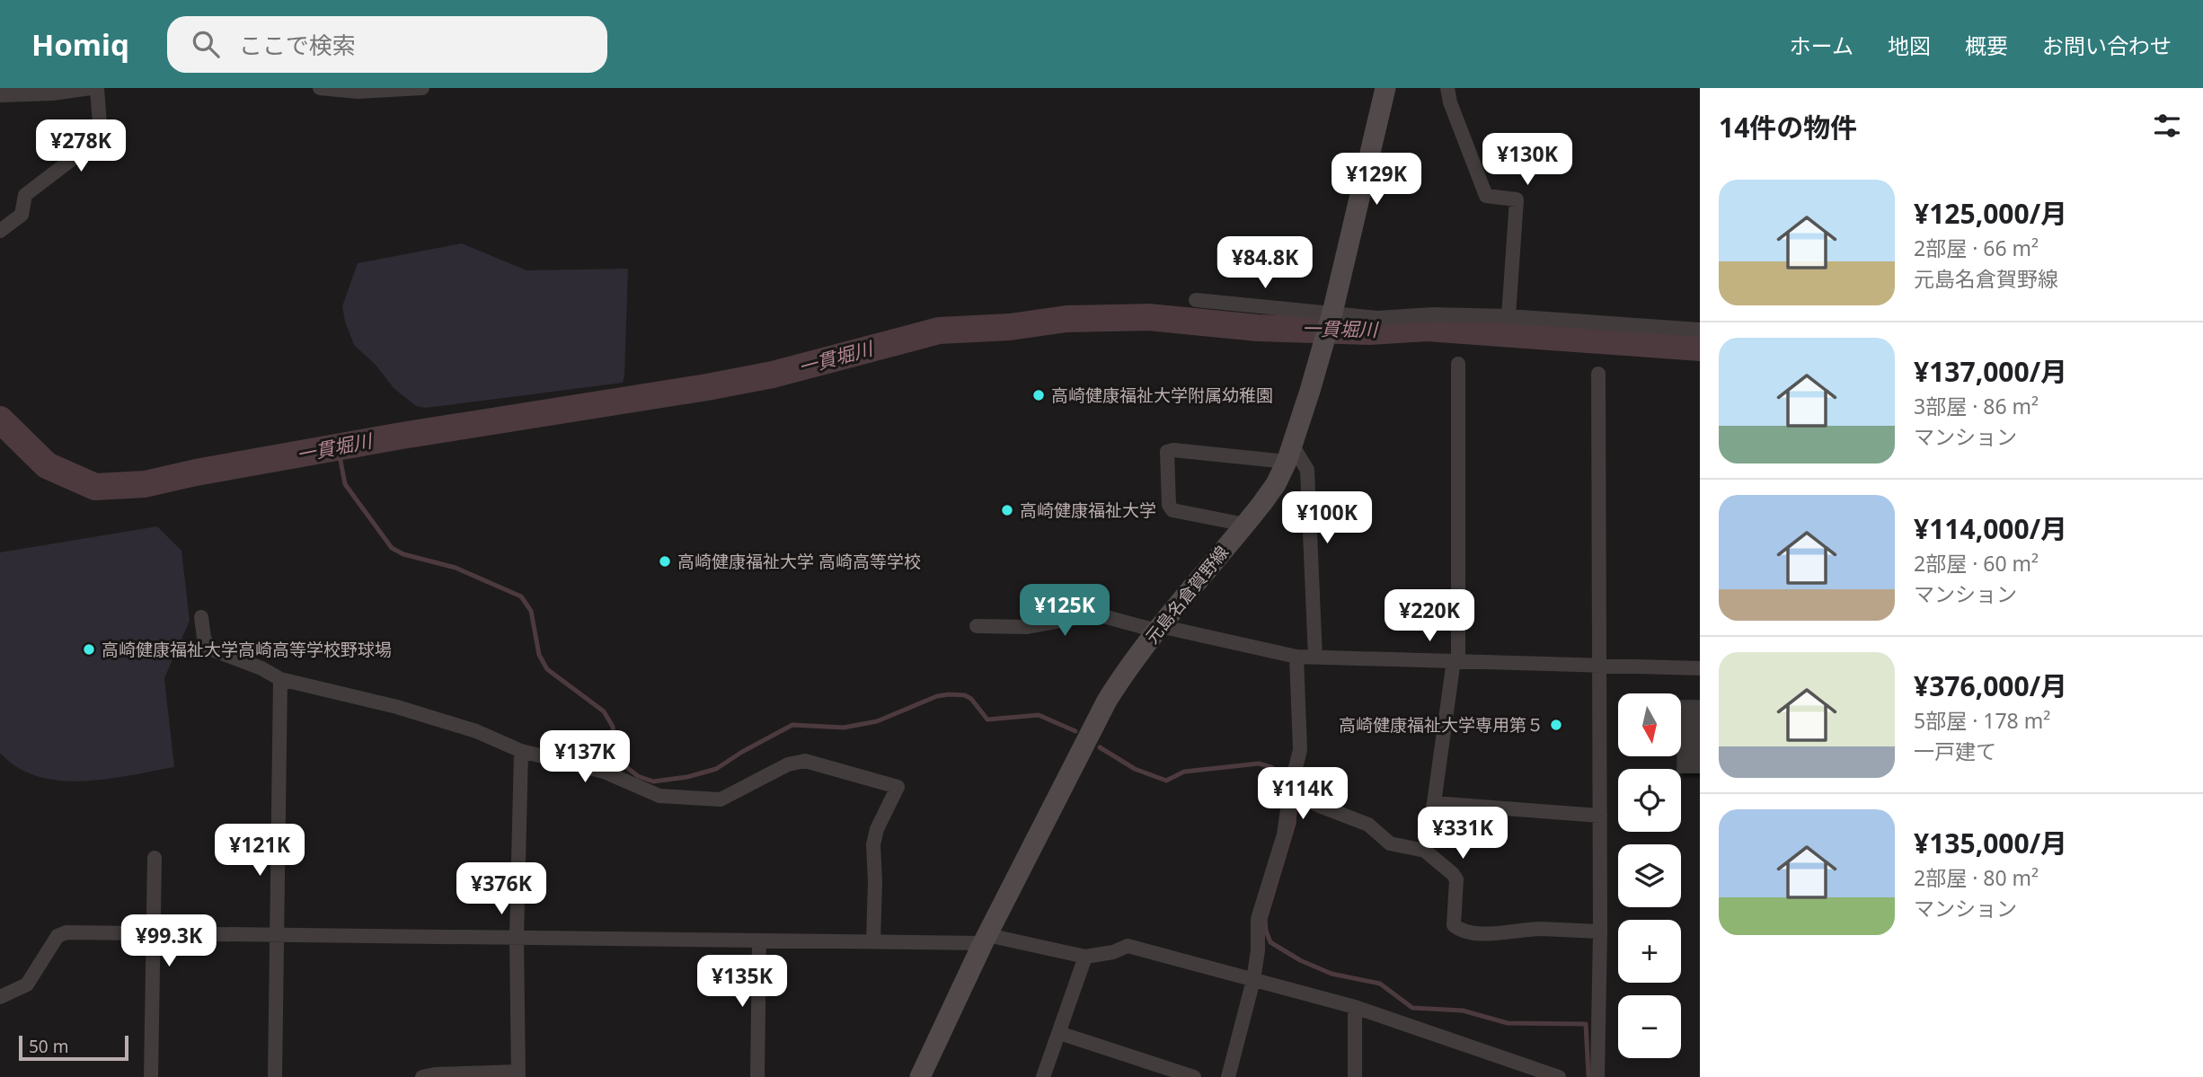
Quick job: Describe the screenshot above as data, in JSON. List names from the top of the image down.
{
  "streets": {
    "main road": ["元島名倉賀野線"]
  },
  "water": ["一貫堀川"],
  "places": [
    "高崎健康福祉大学附属幼稚園",
    "高崎健康福祉大学",
    "高崎健康福祉大学 高崎高等学校",
    "高崎健康福祉大学高崎高等学校野球場",
    "高崎健康福祉大学専用第５"
  ],
  "scale_bar": "50 m",
  "north": "bottom",
  "page": {
    "header": "Homiq",
    "search": "ここで検索",
    "nav": [
      "ホーム",
      "地図",
      "概要",
      "お問い合わせ"
    ],
    "heading": "14件の物件",
    "price": [
      "¥278K",
      "¥130K",
      "¥129K",
      "¥84.8K",
      "¥100K",
      "¥125K",
      "¥220K",
      "¥137K",
      "¥114K",
      "¥331K",
      "¥121K",
      "¥376K",
      "¥99.3K",
      "¥135K"
    ],
    "list": [
      {
        "name": "¥125,000/月",
        "note": "2部屋 · 66 m² · 元島名倉賀野線"
      },
      {
        "name": "¥137,000/月",
        "note": "3部屋 · 86 m² · マンション"
      },
      {
        "name": "¥114,000/月",
        "note": "2部屋 · 60 m² · マンション"
      },
      {
        "name": "¥376,000/月",
        "note": "5部屋 · 178 m² · 一戸建て"
      },
      {
        "name": "¥135,000/月",
        "note": "2部屋 · 80 m² · マンション"
      }
    ],
    "map_buttons": ["+", "−"],
    "scale": "50 m"
  }
}
